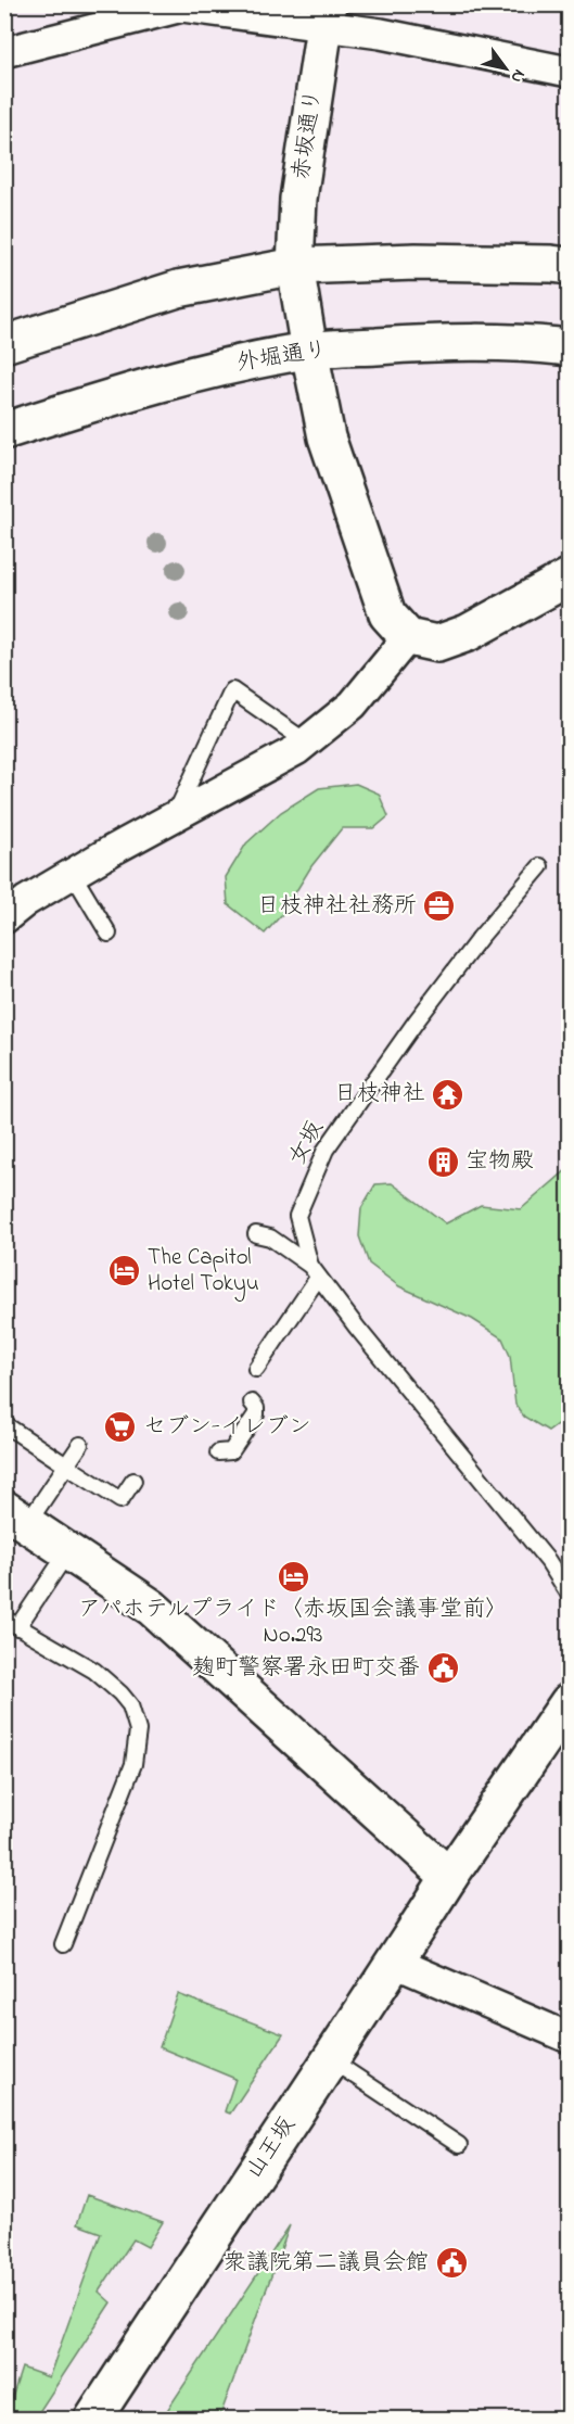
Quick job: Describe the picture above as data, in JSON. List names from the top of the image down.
{
  "streets": {
    "main road": ["赤坂通り", "外堀通り", "山王坂"],
    "lane": ["女坂"]
  },
  "crossings": [
    ["赤坂通り", "外堀通り"]
  ],
  "places": {
    "office": ["日枝神社社務所"],
    "temple": ["日枝神社"],
    "building": ["宝物殿"],
    "hotel": ["The Capitol Hotel Tokyu", "アパホテルプライド〈赤坂国会議事堂前〉 No.293"],
    "supermarket": ["セブン-イレブン"],
    "public building": ["麹町警察署永田町交番", "衆議院第二議員会館"]
  },
  "north": "bottom right"
}
